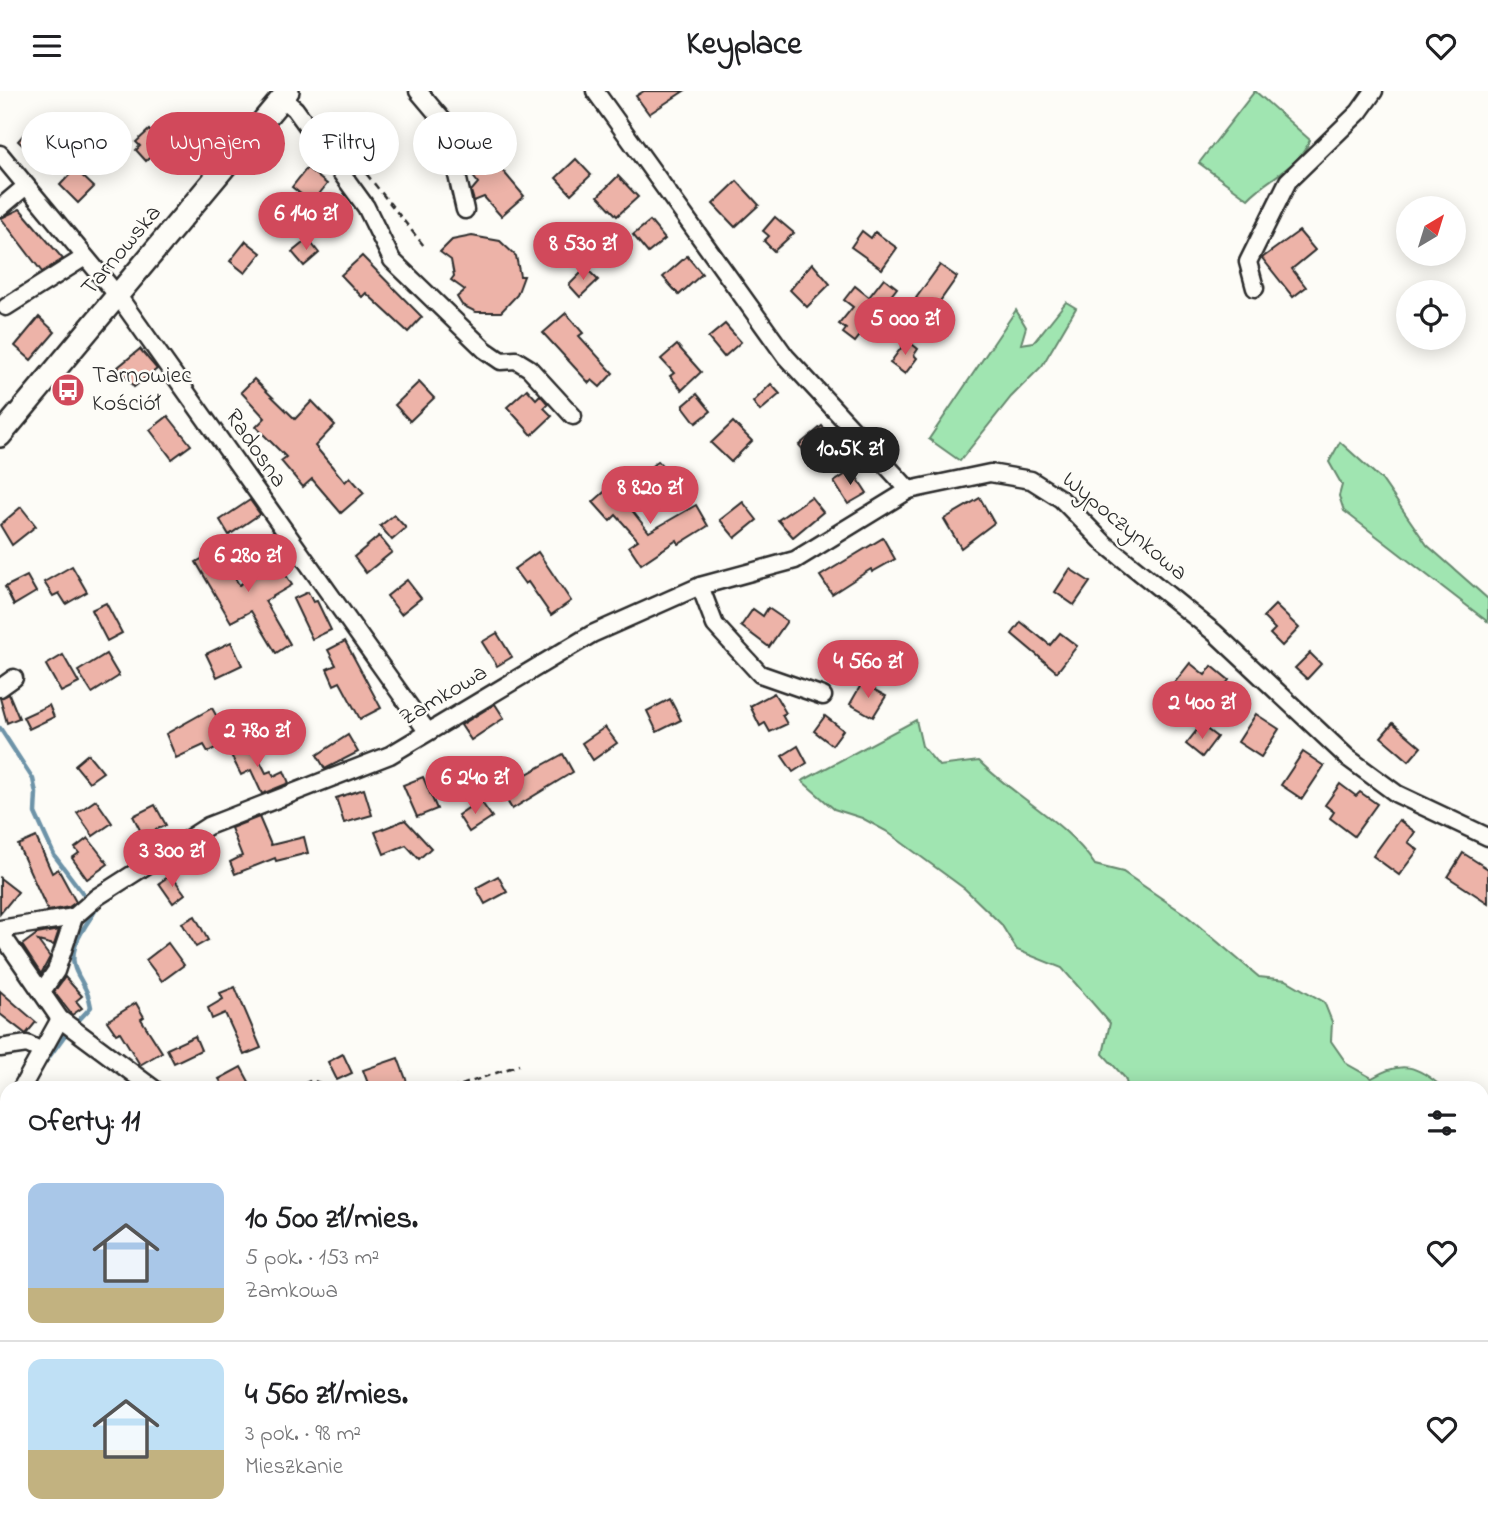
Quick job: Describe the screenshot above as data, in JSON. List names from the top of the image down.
{
  "streets": {
    "main road": ["Tarnowska"],
    "street": ["Radosna", "Wypoczynkowa", "Zamkowa"]
  },
  "crossings": [
    ["Tarnowska", "Radosna"],
    ["Radosna", "Zamkowa"],
    ["Wypoczynkowa", "Zamkowa"]
  ],
  "places": {
    "bus stop": ["Tarnowiec Kościół"]
  },
  "north": "top right",
  "page": {
    "header": "Keyplace",
    "chip": [
      "Kupno",
      "Wynajem",
      "Filtry",
      "Nowe"
    ],
    "price": [
      "6 140 zł",
      "8 530 zł",
      "5 000 zł",
      "10.5K zł",
      "8 820 zł",
      "6 280 zł",
      "4 560 zł",
      "2 400 zł",
      "2 780 zł",
      "6 240 zł",
      "3 300 zł"
    ],
    "heading": "Oferty: 11",
    "list": [
      {
        "name": "10 500 zł/mies.",
        "note": "5 pok. · 153 m² · Zamkowa"
      },
      {
        "name": "4 560 zł/mies.",
        "note": "3 pok. · 98 m² · Mieszkanie"
      }
    ]
  }
}
